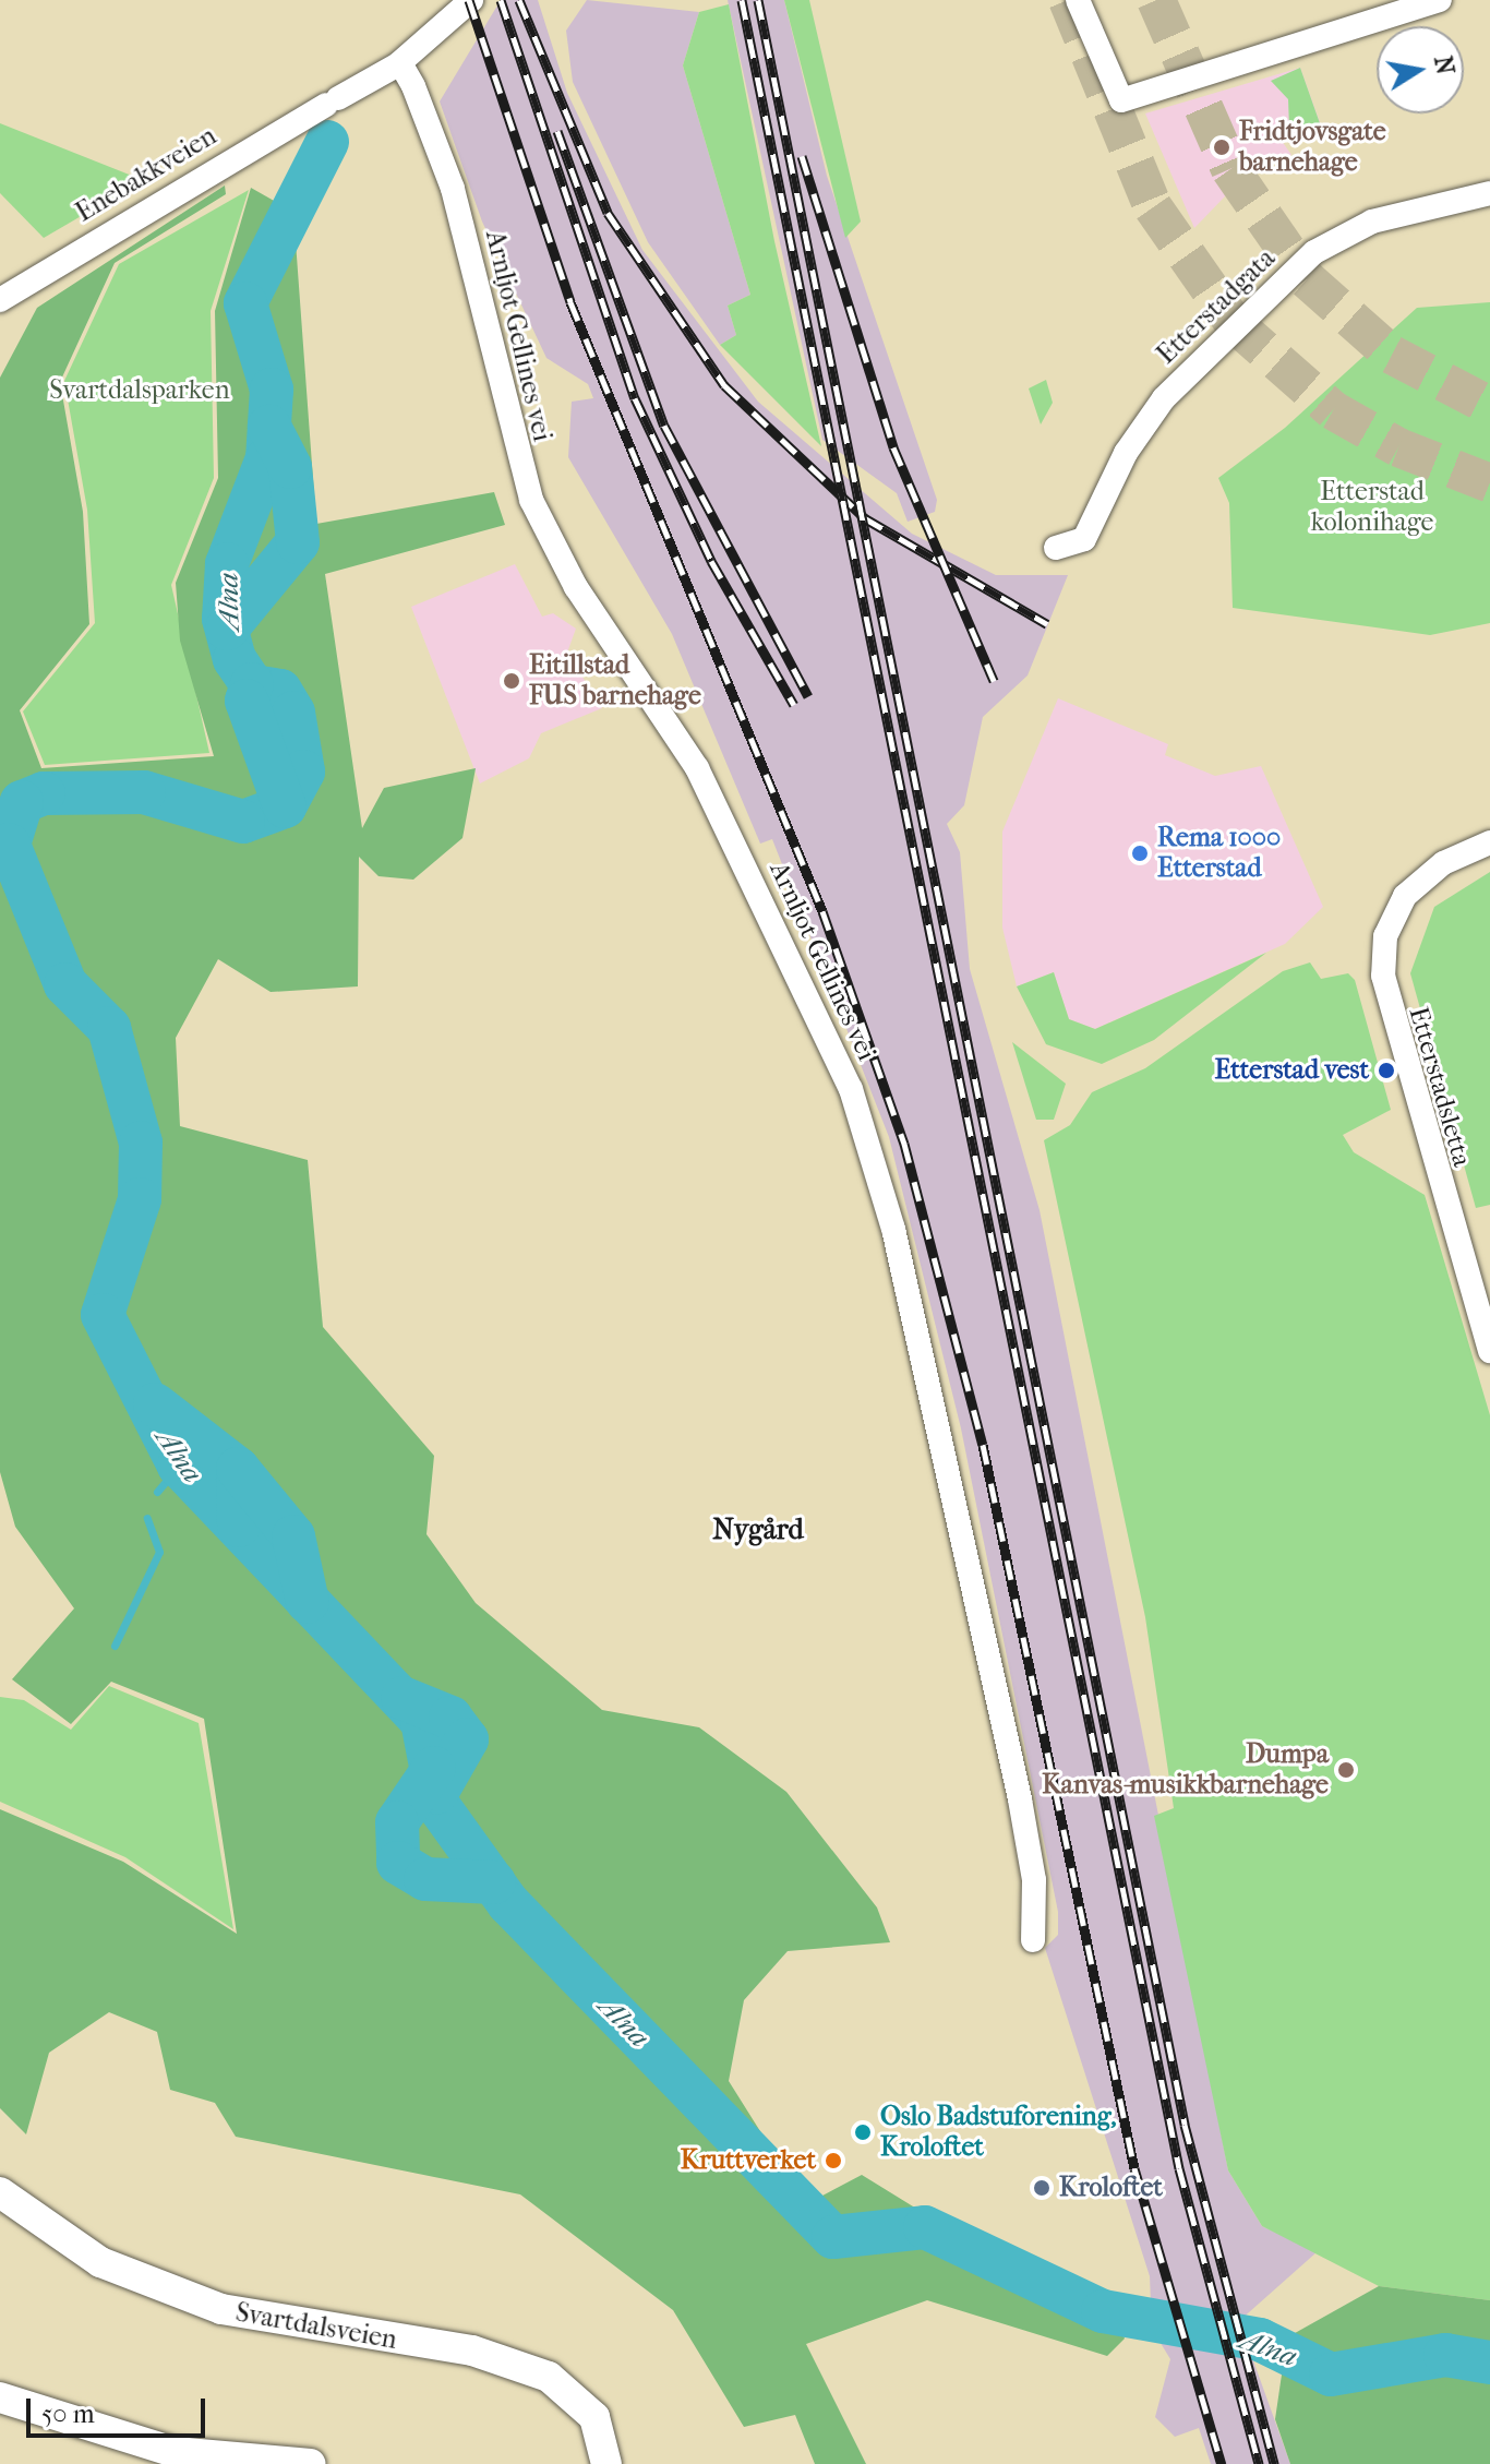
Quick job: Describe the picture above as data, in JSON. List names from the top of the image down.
{
  "streets": {
    "street": [
      "Enebakkveien",
      "Etterstadgata",
      "Arnljot Gellines vei",
      "Etterstadsletta",
      "Svartdalsveien"
    ]
  },
  "crossings": [
    ["Enebakkveien", "Arnljot Gellines vei"]
  ],
  "districts": ["Nygård"],
  "water": ["Alna"],
  "parks": ["Svartdalsparken", "Etterstad kolonihage"],
  "places": [
    "Fridtjovsgate barnehage",
    "Eitillstad FUS barnehage",
    "Rema 1000 Etterstad",
    "Etterstad vest",
    "Dumpa Kanvas-musikkbarnehage",
    "Oslo Badstuforening, Kroloftet",
    "Kruttverket",
    "Kroloftet"
  ],
  "scale_bar": "50 m",
  "north": "right"
}
